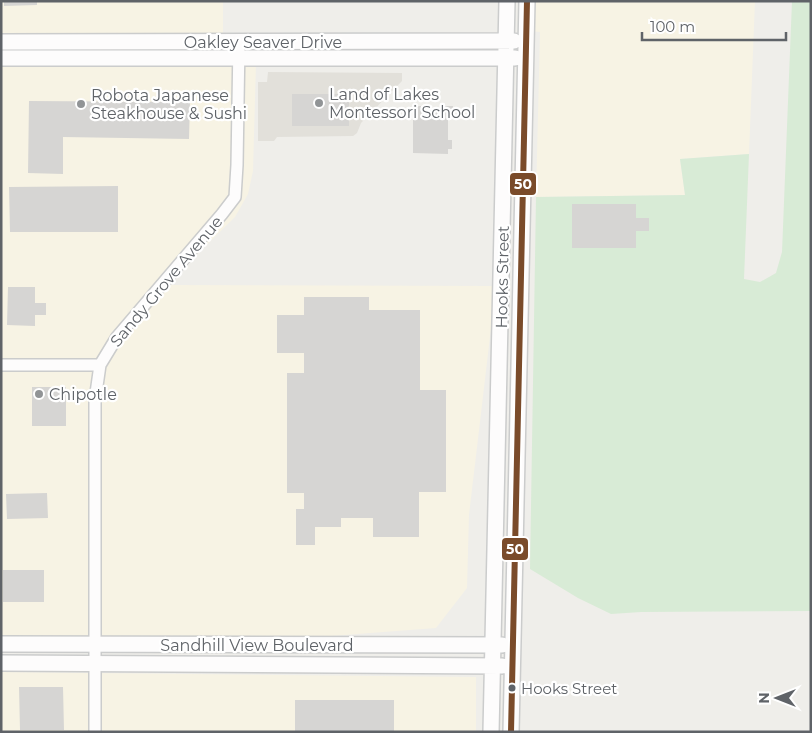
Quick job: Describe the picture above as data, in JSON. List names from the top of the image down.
{
  "streets": {
    "street": [
      "Oakley Seaver Drive",
      "Hooks Street",
      "Sandy Grove Avenue",
      "Sandhill View Boulevard"
    ]
  },
  "crossings": [
    ["Oakley Seaver Drive", "Hooks Street"],
    ["Oakley Seaver Drive", "Sandy Grove Avenue"],
    ["Hooks Street", "Sandhill View Boulevard"],
    ["Sandy Grove Avenue", "Sandhill View Boulevard"]
  ],
  "places": [
    "Land of Lakes Montessori School",
    "Robota Japanese Steakhouse & Sushi",
    "Chipotle",
    "Hooks Street"
  ],
  "lines": ["transit line 50"],
  "scale_bar": "100 m",
  "north": "left"
}
